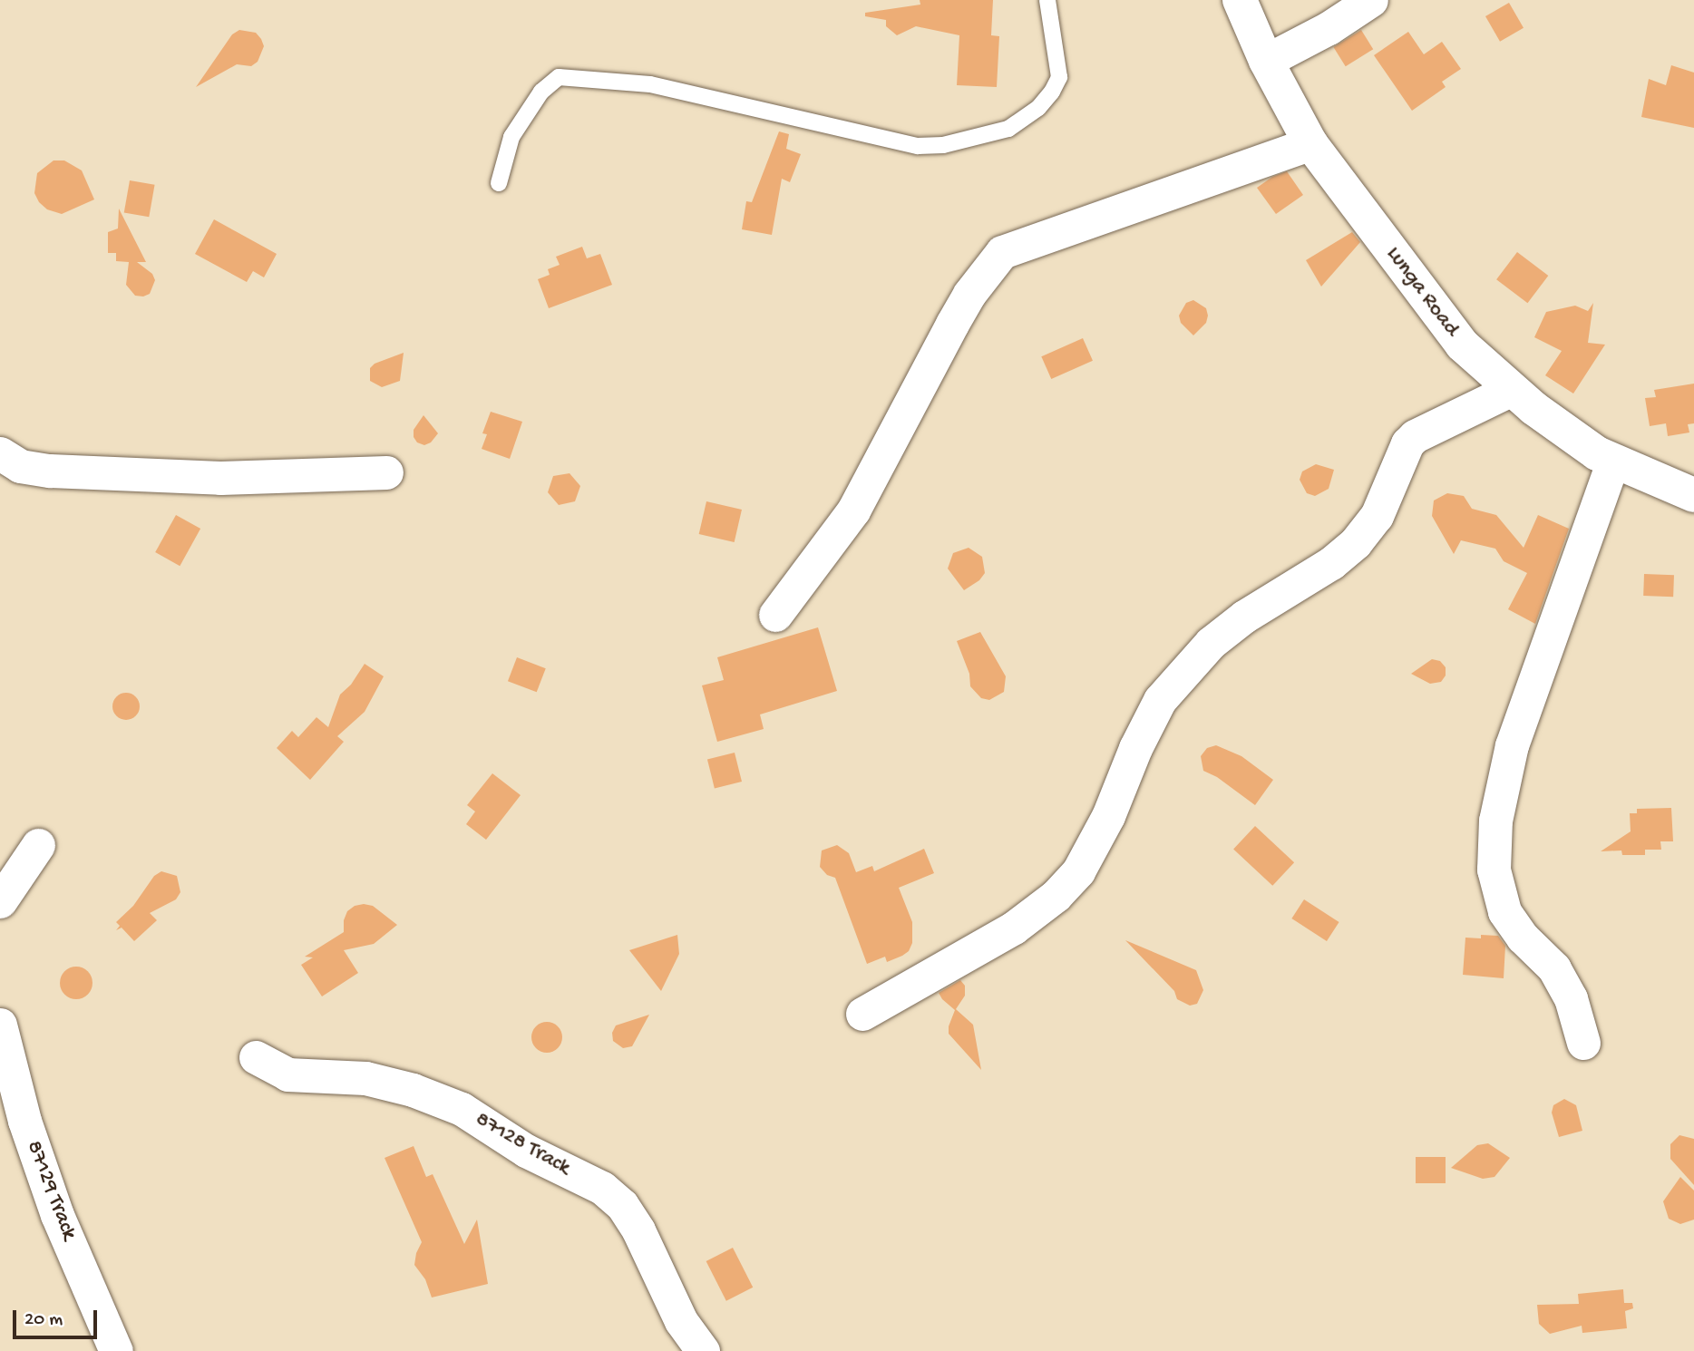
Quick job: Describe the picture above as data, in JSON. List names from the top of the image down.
{
  "streets": {
    "street": ["Lunga Road", "87128 Track", "87129 Track"]
  },
  "scale_bar": "20 m"
}
